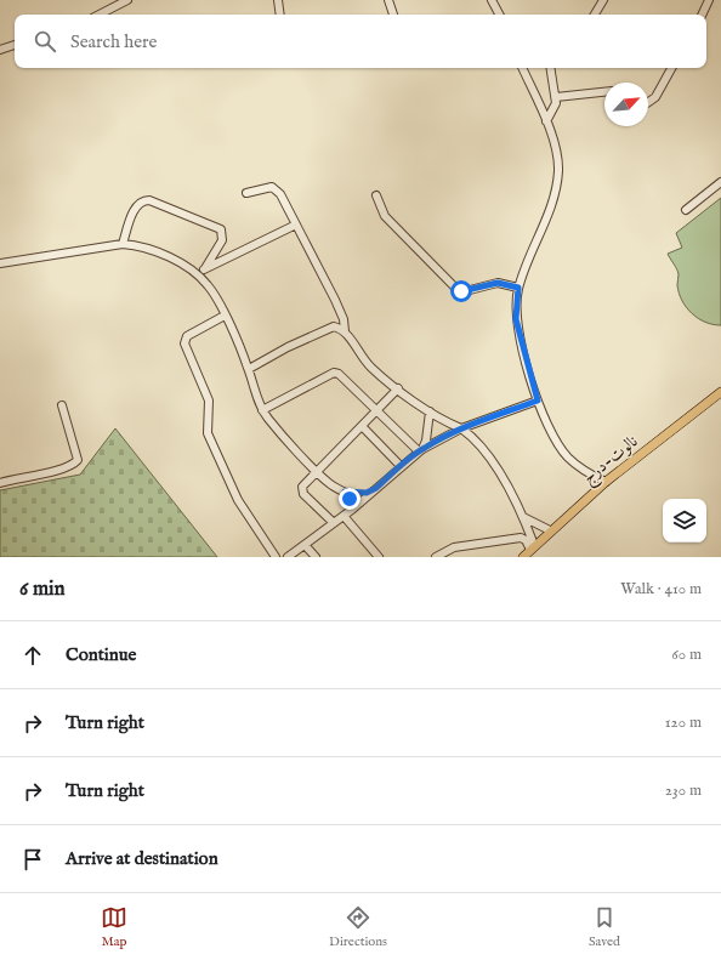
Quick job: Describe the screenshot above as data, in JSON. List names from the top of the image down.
{
  "streets": {
    "main road": ["نالوت-درج"]
  },
  "north": "top right",
  "page": {
    "search": "Search here",
    "heading": ["6 min", "Walk · 410 m"],
    "list": [
      ["Continue", "60 m"],
      ["Turn right", "120 m"],
      ["Turn right", "230 m"],
      "Arrive at destination"
    ],
    "nav": ["Map", "Directions", "Saved"]
  }
}
